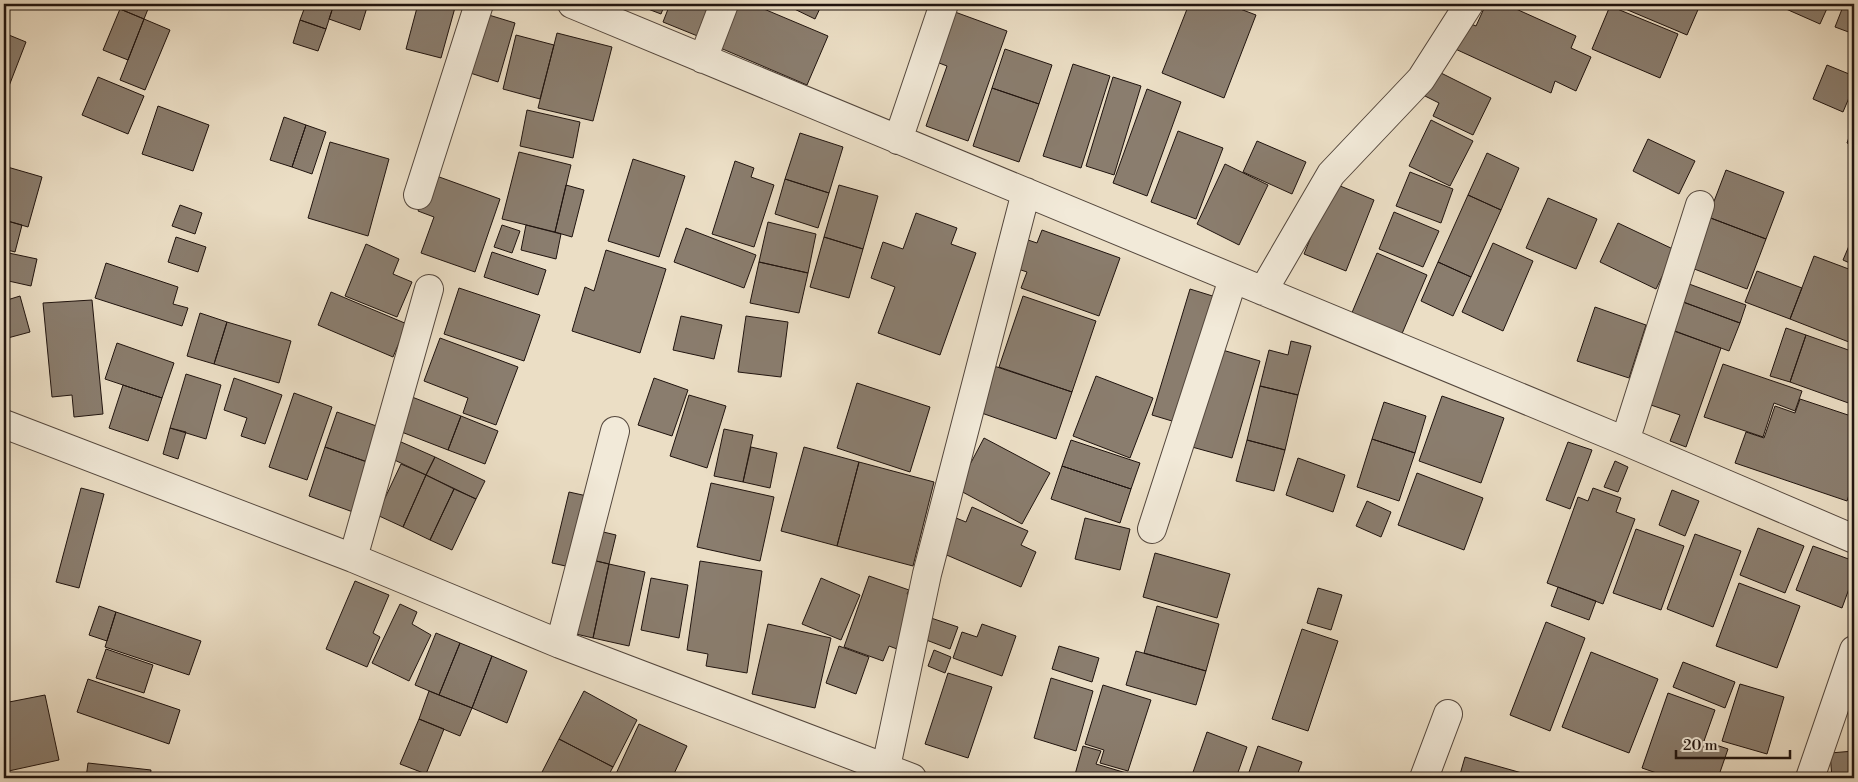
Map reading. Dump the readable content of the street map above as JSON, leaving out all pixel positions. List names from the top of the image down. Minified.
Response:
{"scale_bar":"20 m"}
